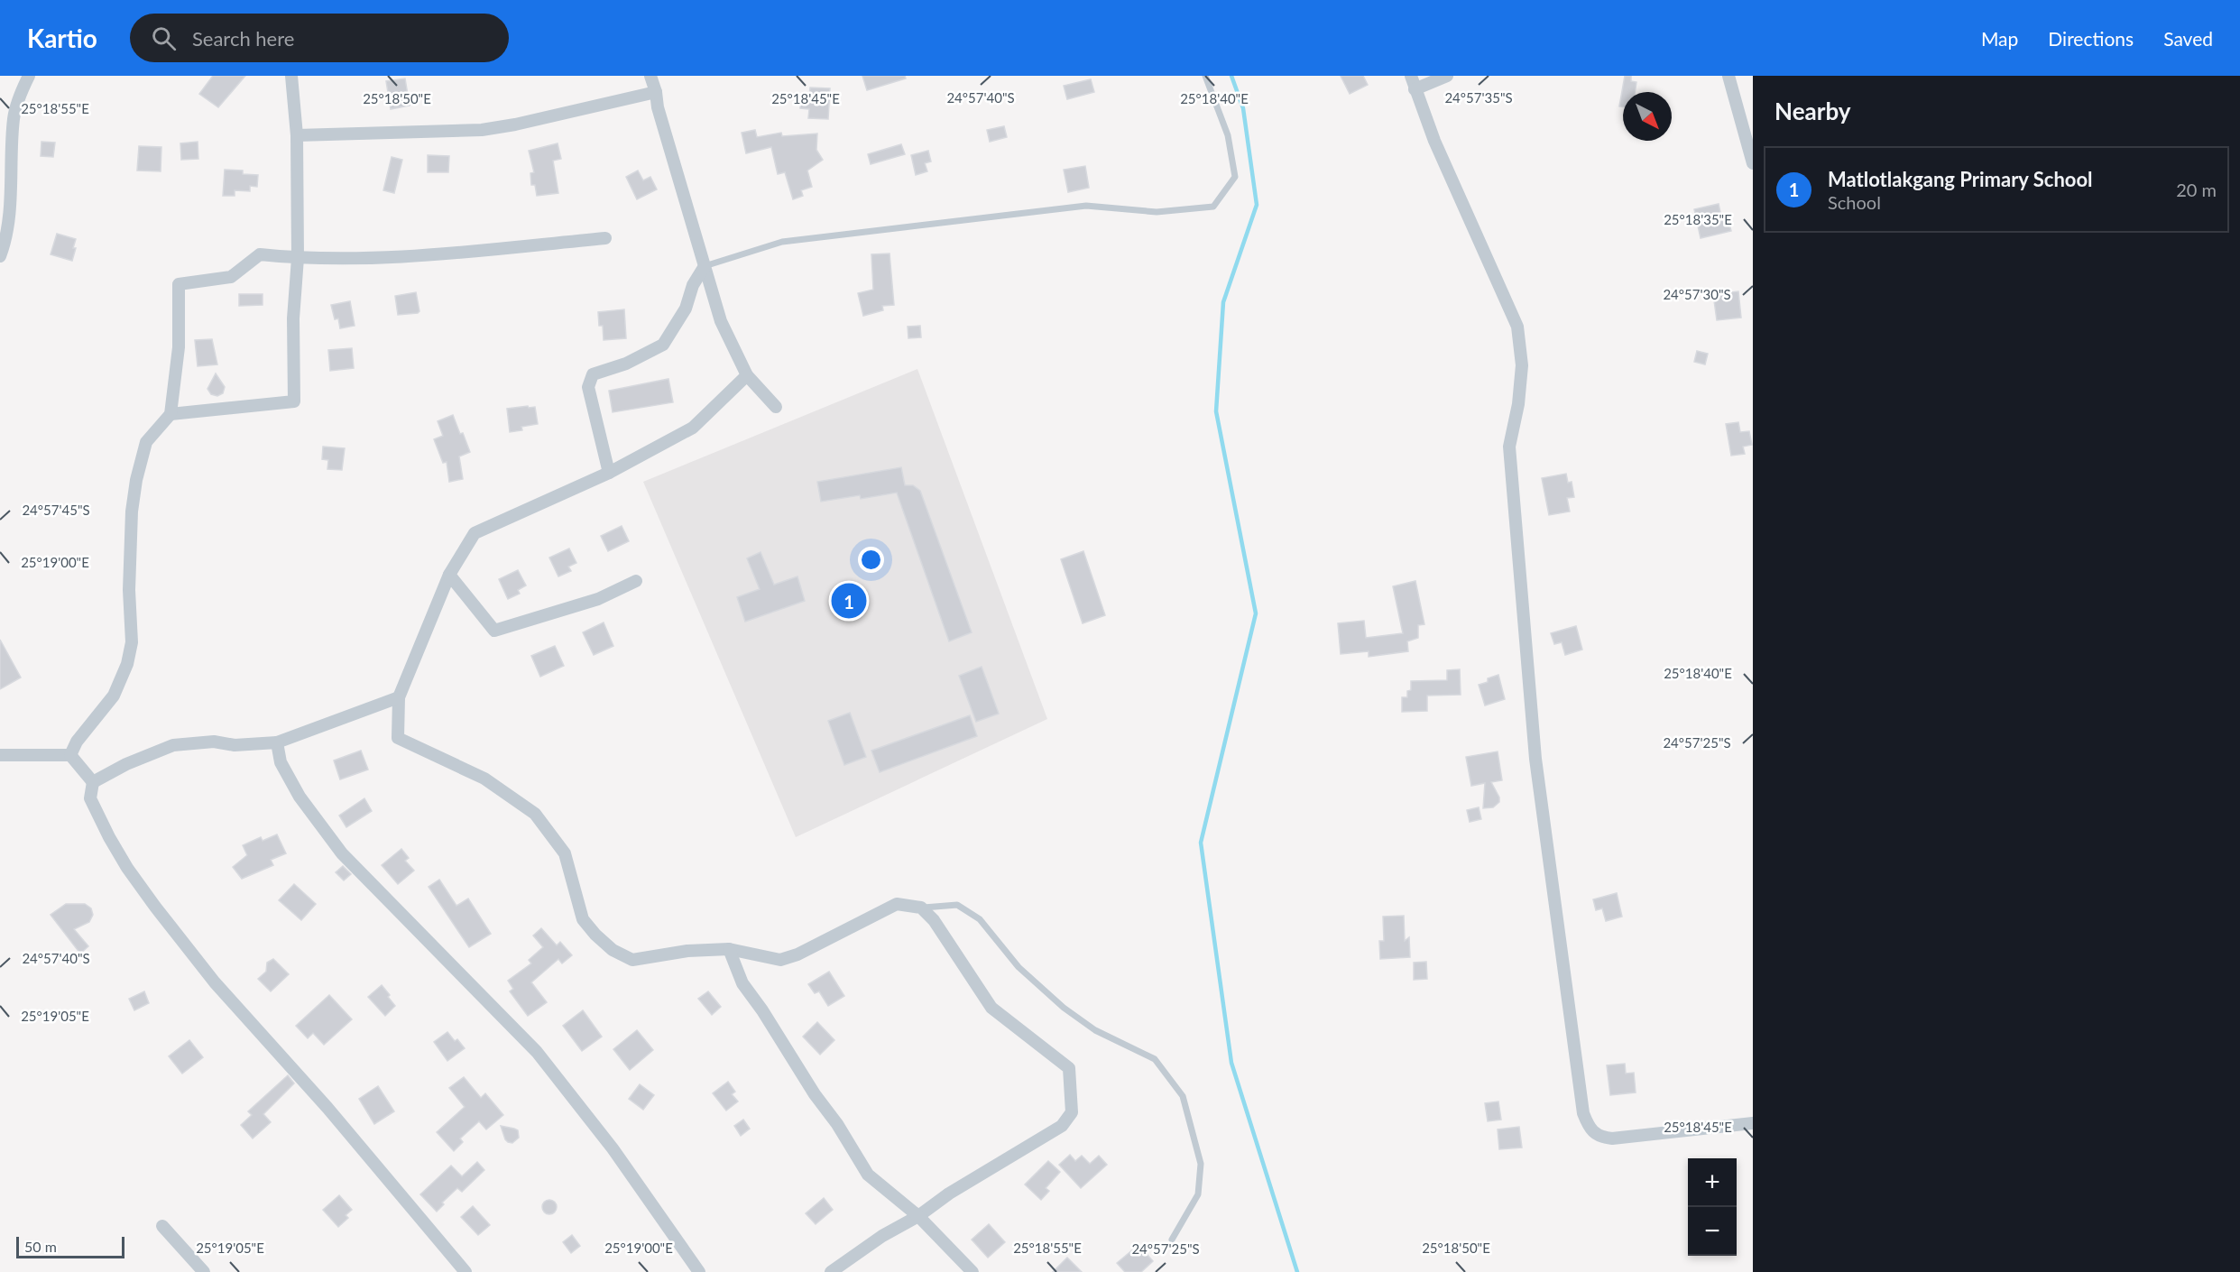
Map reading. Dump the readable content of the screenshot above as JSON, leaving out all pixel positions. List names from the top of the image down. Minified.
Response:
{"scale_bar":"50 m","north":"bottom right","page":{"header":"Kartio","search":"Search here","nav":["Map","Directions","Saved"],"heading":"Nearby","list":[{"mark":"1","name":"Matlotlakgang Primary School","note":"School","value":"20 m"}],"pins":"1","map_buttons":["+","−"],"scale":"50 m"},"coordinates":["24°57'40\"S","24°57'35\"S","25°18'50\"E","25°18'45\"E","25°18'40\"E","25°18'55\"E","25°18'35\"E","24°57'30\"S","24°57'45\"S","25°19'00\"E","24°57'25\"S","25°19'05\"E"]}
